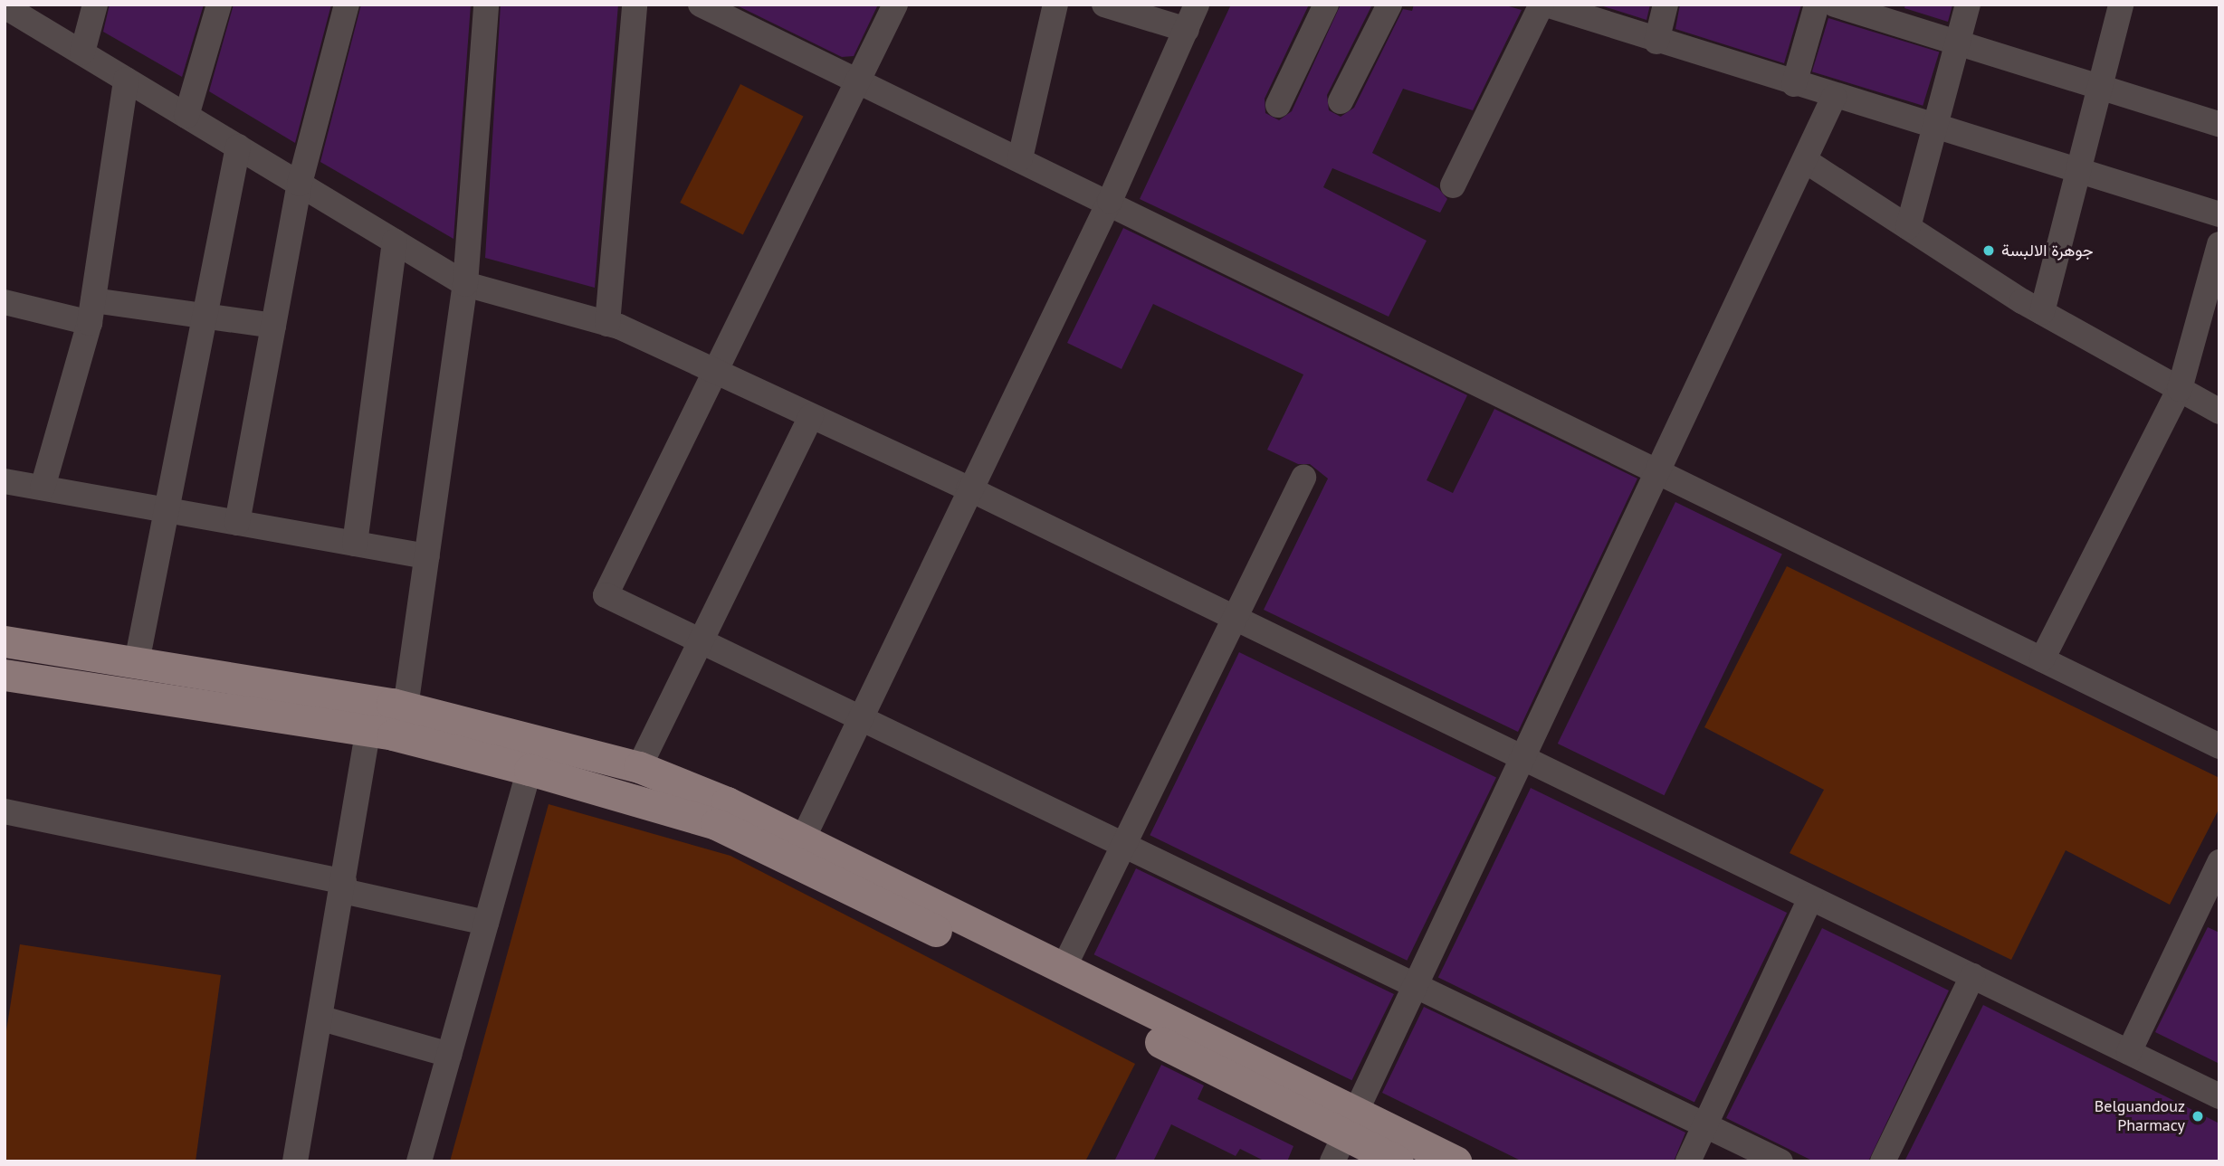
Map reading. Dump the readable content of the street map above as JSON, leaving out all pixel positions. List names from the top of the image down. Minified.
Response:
{"places":["جوهرة الالبسة","Belguandouz Pharmacy"]}
